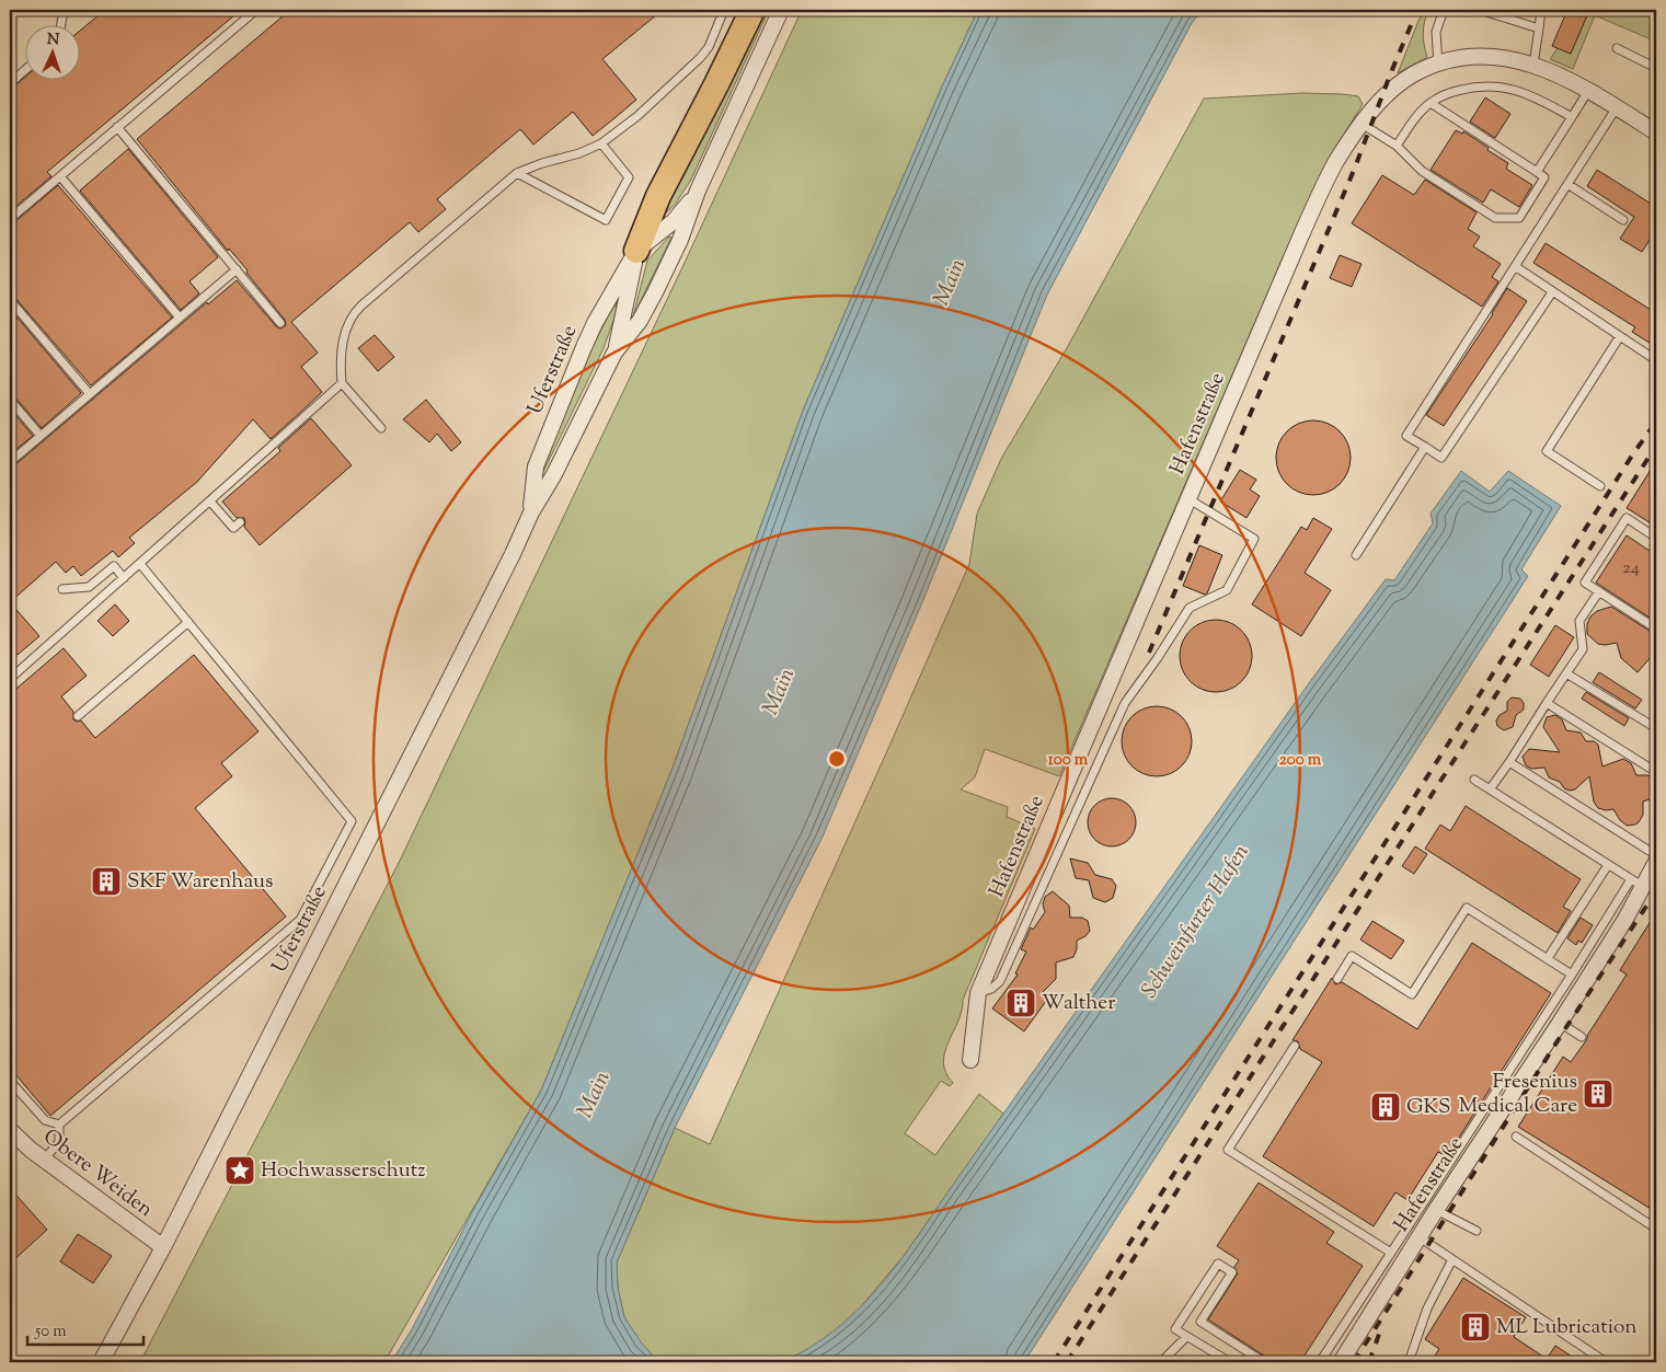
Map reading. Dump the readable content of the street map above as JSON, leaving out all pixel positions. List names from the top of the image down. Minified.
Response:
{"streets":{"street":["Uferstraße","Hafenstraße","Obere Weiden"]},"crossings":[["Uferstraße","Obere Weiden"]],"water":["Main","Schweinfurter Hafen"],"places":{"building":["SKF Warenhaus","Walther","Fresenius Medical Care","GKS","ML Lubrication"],"place":["Hochwasserschutz"]},"house_numbers":["24"],"scale_bar":"50 m","north":"top","rings":["100 m","200 m"]}
